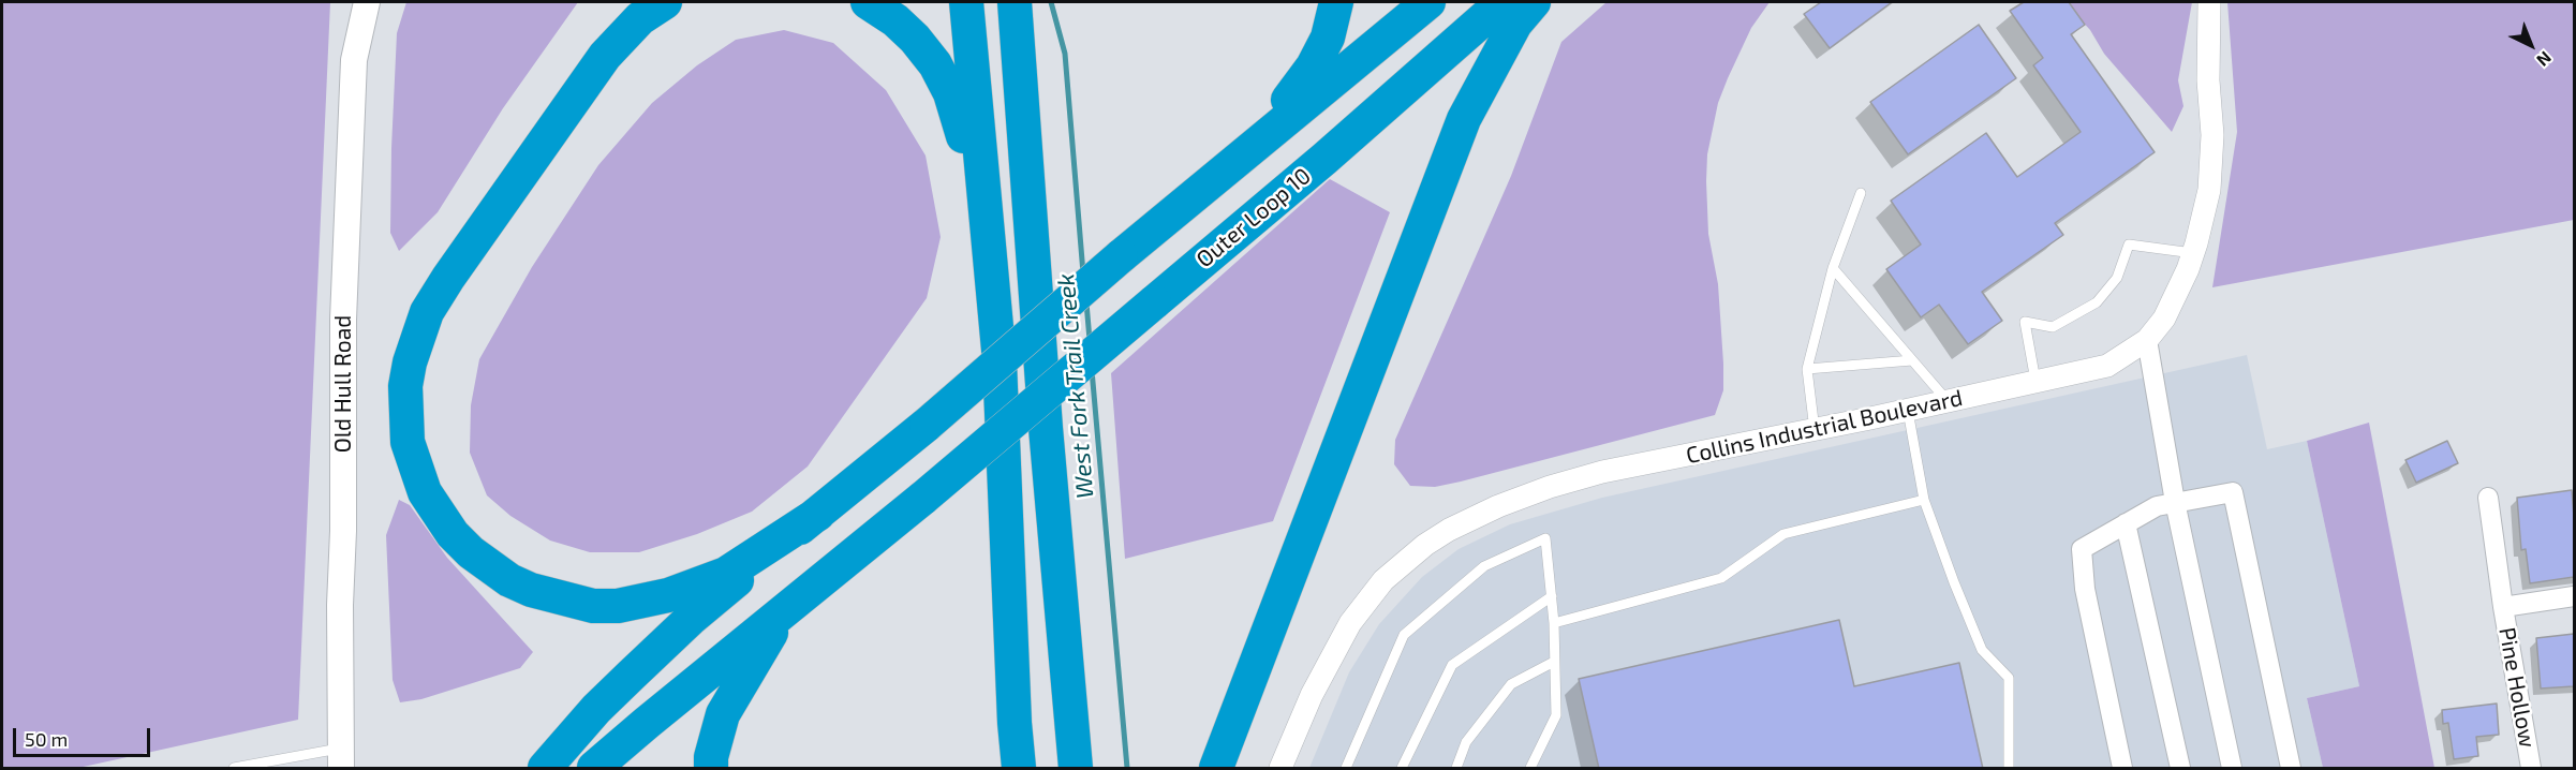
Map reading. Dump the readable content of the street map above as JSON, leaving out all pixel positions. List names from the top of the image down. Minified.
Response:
{"streets":{"highway":["Outer Loop 10"],"main road":["Old Hull Road"],"street":["Collins Industrial Boulevard","Pine Hollow"]},"water":["West Fork Trail Creek"],"scale_bar":"50 m","north":"bottom right"}
